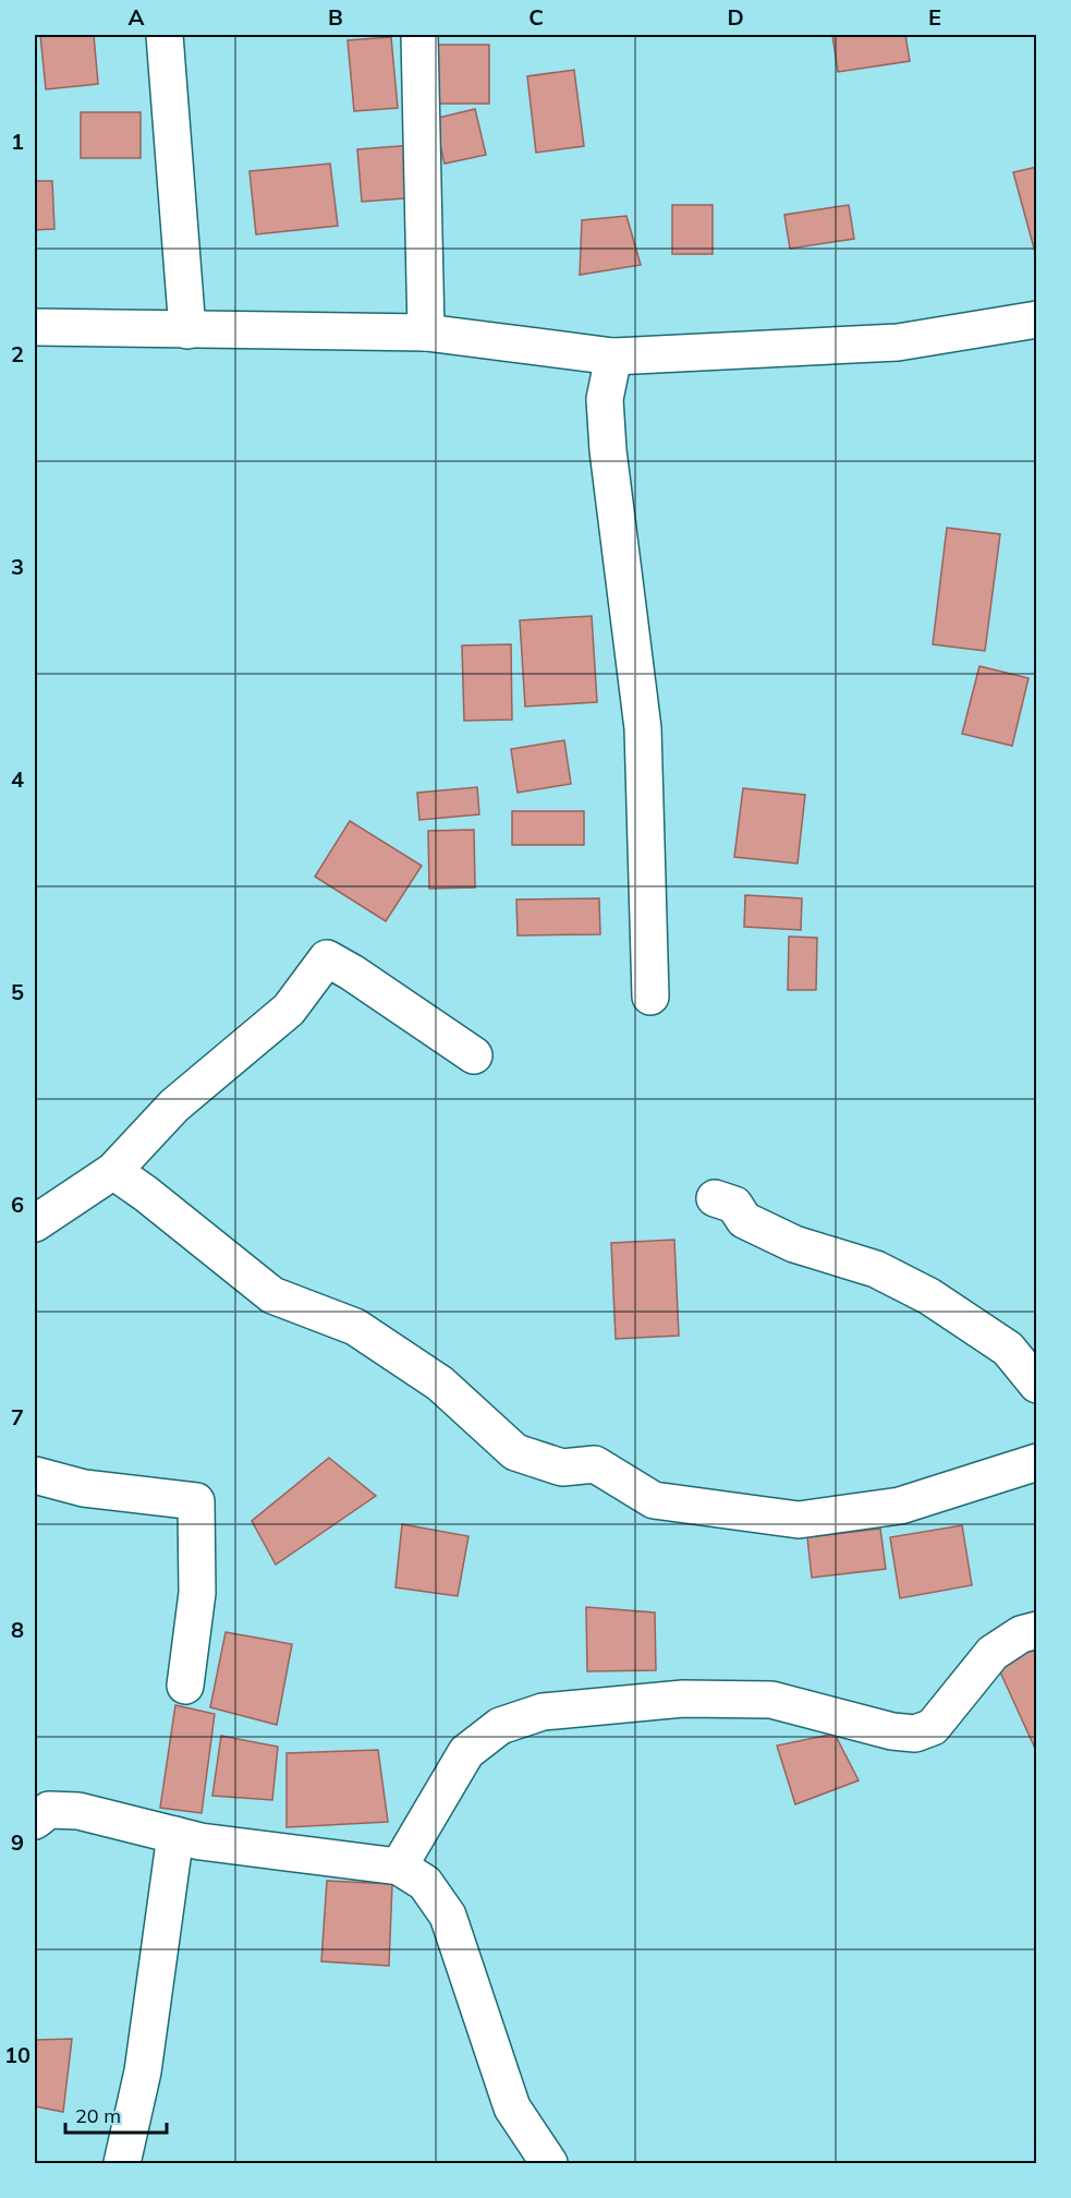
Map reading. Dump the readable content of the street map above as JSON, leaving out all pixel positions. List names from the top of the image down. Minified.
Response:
{"scale_bar":"20 m","grid":{"columns":["A","B","C","D","E"],"rows":["1","2","3","4","5","6","7","8","9","10"]}}
